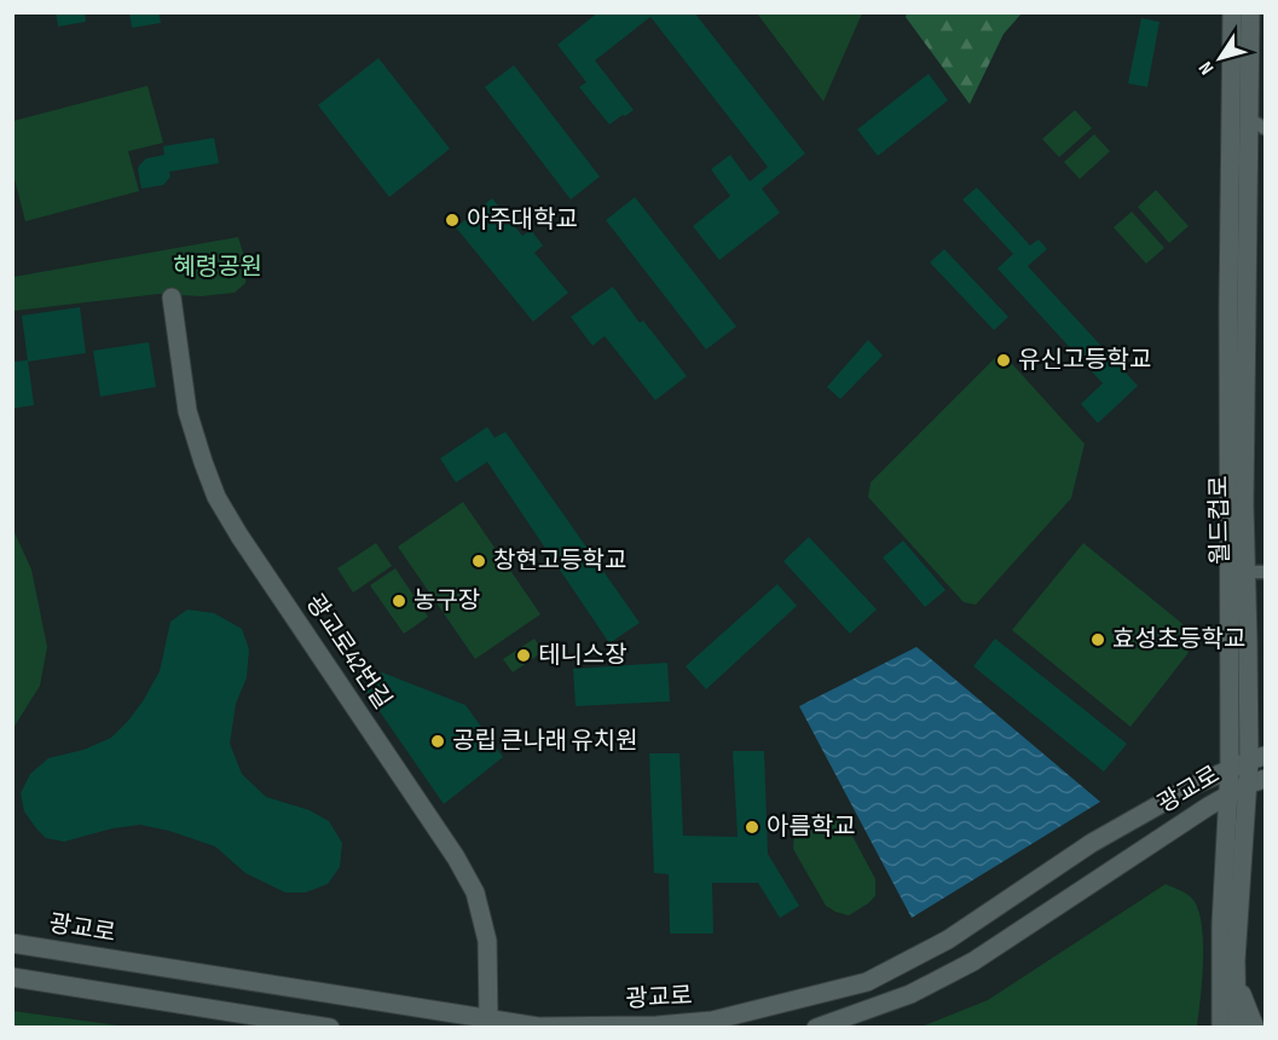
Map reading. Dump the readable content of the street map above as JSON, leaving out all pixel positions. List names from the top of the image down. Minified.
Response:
{"streets":{"street":["월드컵로","광교로42번길","광교로"]},"crossings":[["월드컵로","광교로"],["광교로42번길","광교로"]],"parks":["혜령공원"],"places":["아주대학교","유신고등학교","창현고등학교","농구장","효성초등학교","테니스장","공립 큰나래 유치원","아름학교"],"north":"bottom left"}
